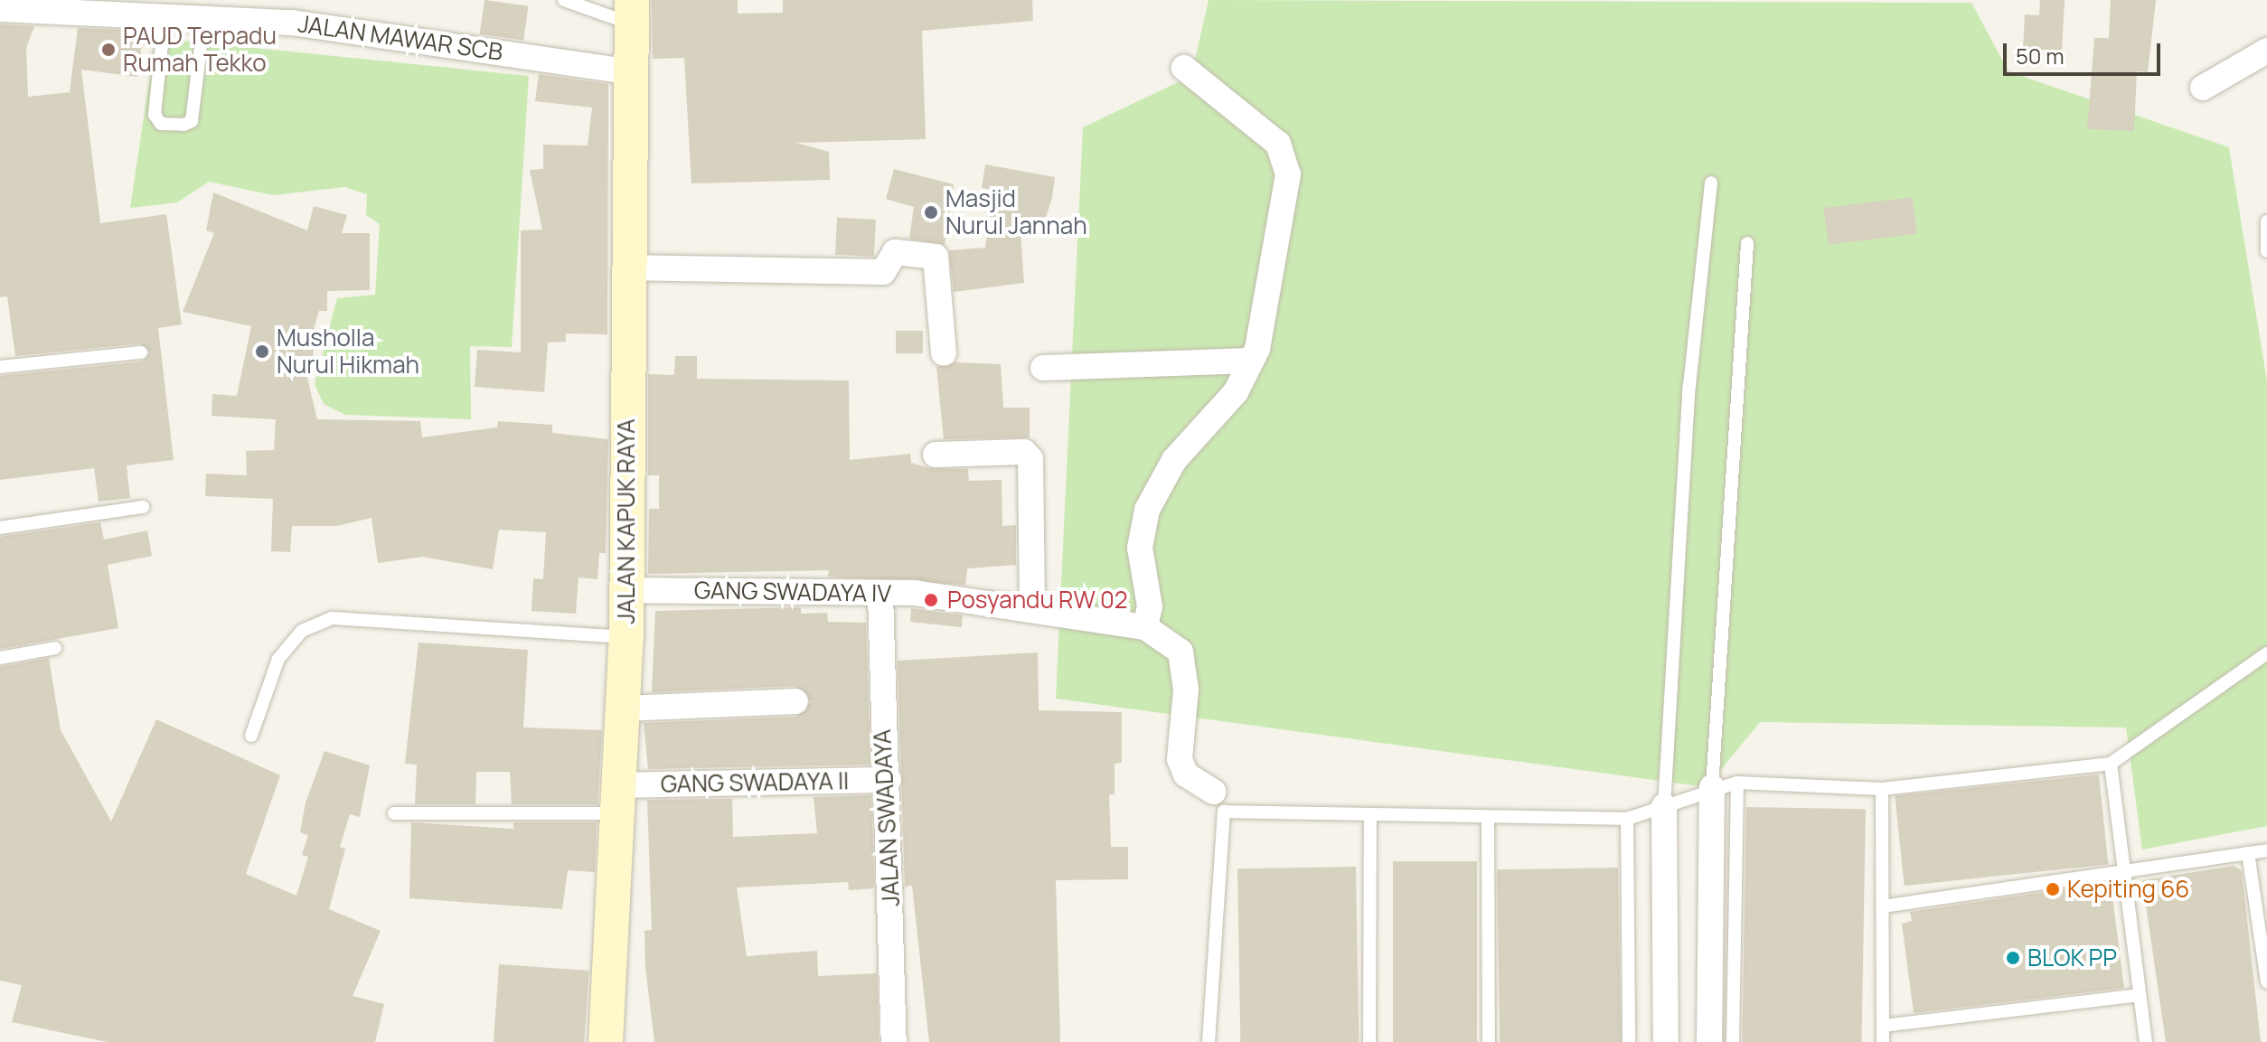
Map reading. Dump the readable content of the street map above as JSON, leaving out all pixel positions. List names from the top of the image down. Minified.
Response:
{"streets":{"main road":["JALAN KAPUK RAYA"],"street":["JALAN MAWAR SCB","GANG SWADAYA IV","GANG SWADAYA II","JALAN SWADAYA"]},"crossings":[["JALAN MAWAR SCB","JALAN KAPUK RAYA"],["JALAN KAPUK RAYA","GANG SWADAYA IV"],["JALAN KAPUK RAYA","GANG SWADAYA II"],["GANG SWADAYA IV","JALAN SWADAYA"],["GANG SWADAYA II","JALAN SWADAYA"]],"places":["PAUD Terpadu Rumah Tekko","Masjid Nurul Jannah","Musholla Nurul Hikmah","Posyandu RW 02","Kepiting 66","BLOK PP"],"scale_bar":"50 m"}
